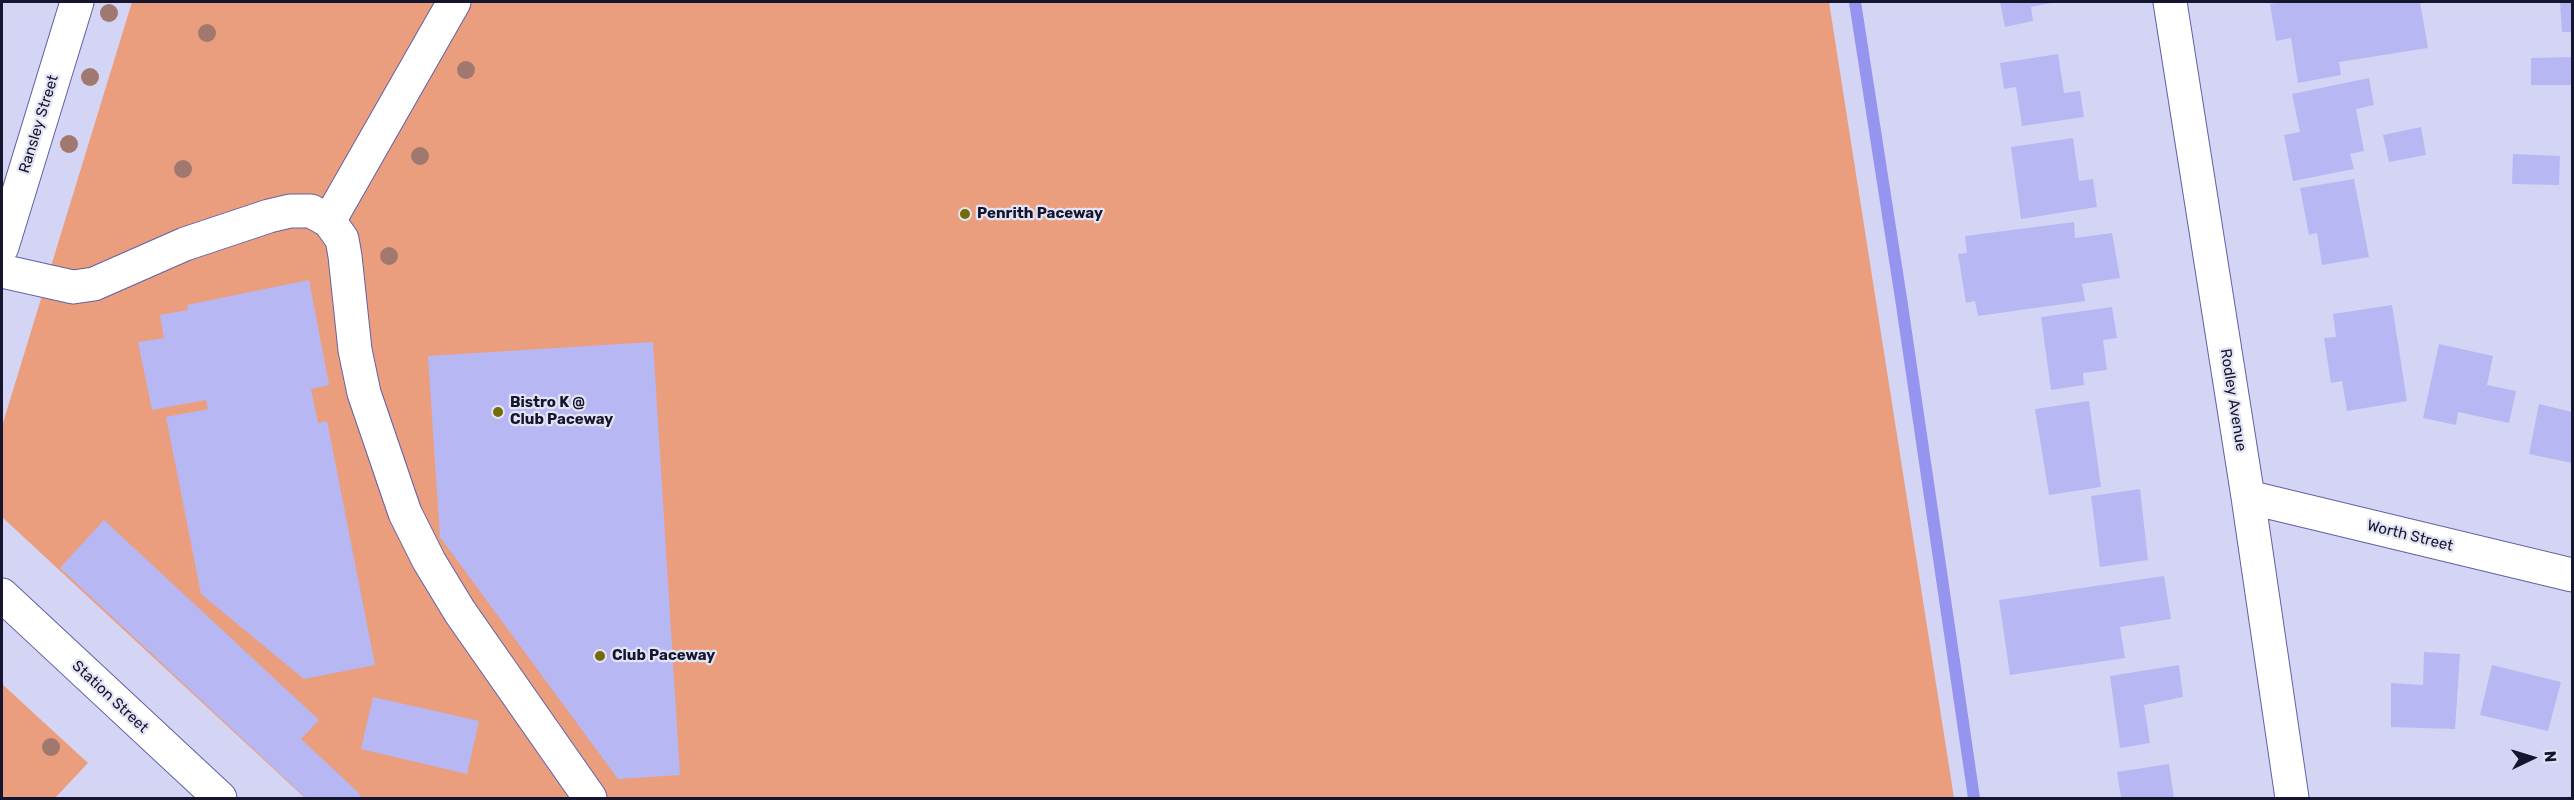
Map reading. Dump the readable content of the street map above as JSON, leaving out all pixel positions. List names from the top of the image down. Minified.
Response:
{"streets":{"street":["Ransley Street","Rodley Avenue","Worth Street","Station Street"]},"crossings":[["Rodley Avenue","Worth Street"]],"places":["Penrith Paceway","Bistro K @ Club Paceway","Club Paceway"],"north":"right"}
